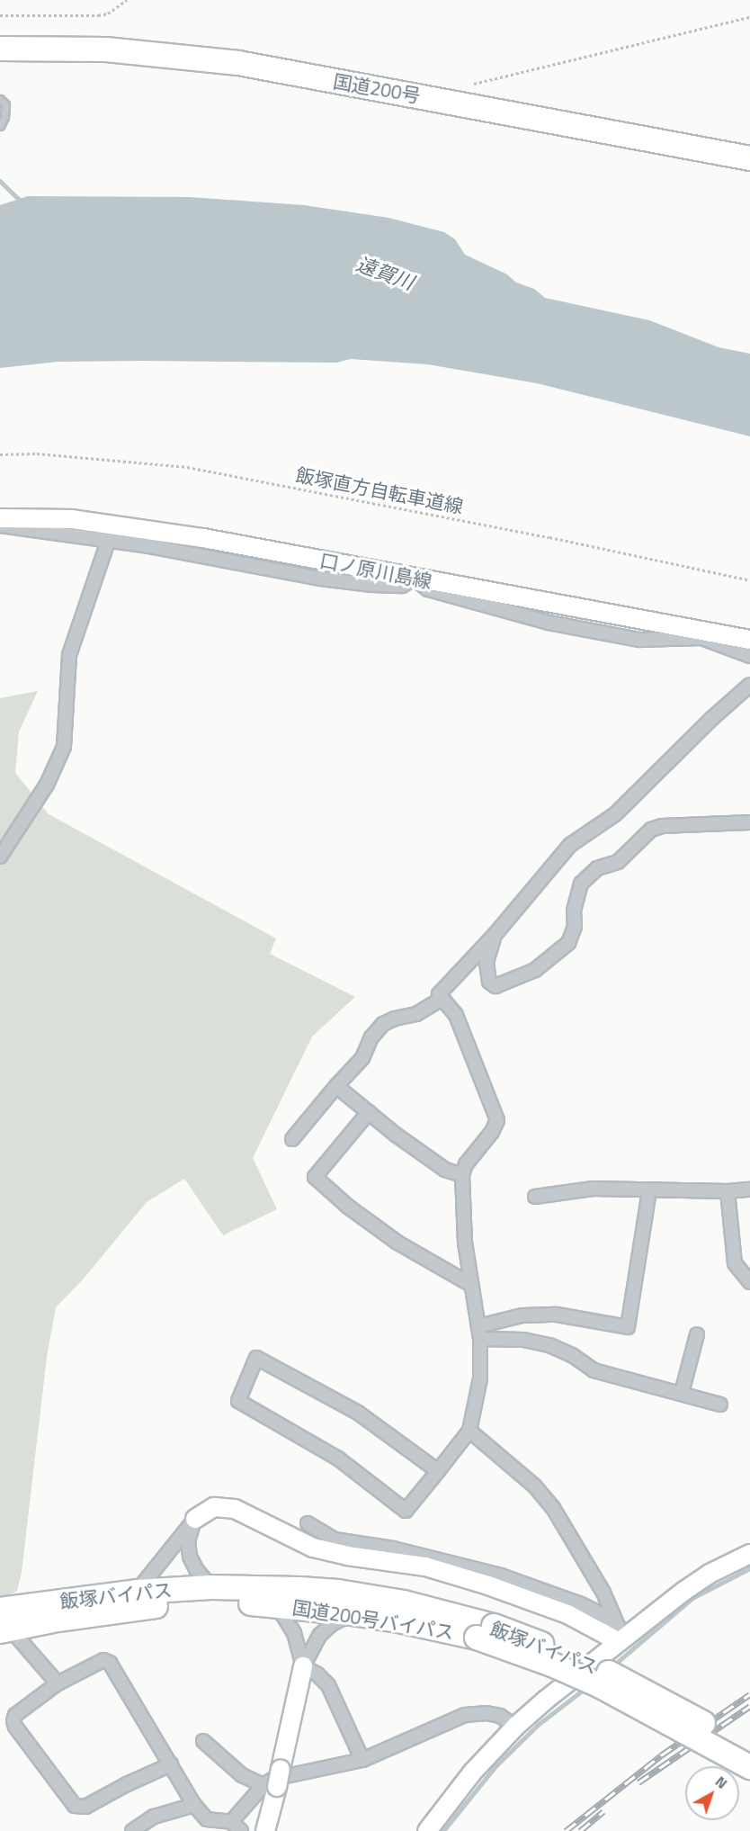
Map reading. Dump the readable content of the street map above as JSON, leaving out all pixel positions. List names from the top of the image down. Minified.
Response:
{"streets":{"highway":["国道200号","飯塚バイパス","国道200号バイパス"],"street":["口ノ原川島線"],"path":["飯塚直方自転車道線"]},"crossings":[["飯塚バイパス","国道200号バイパス"]],"water":["遠賀川"],"north":"top right"}
